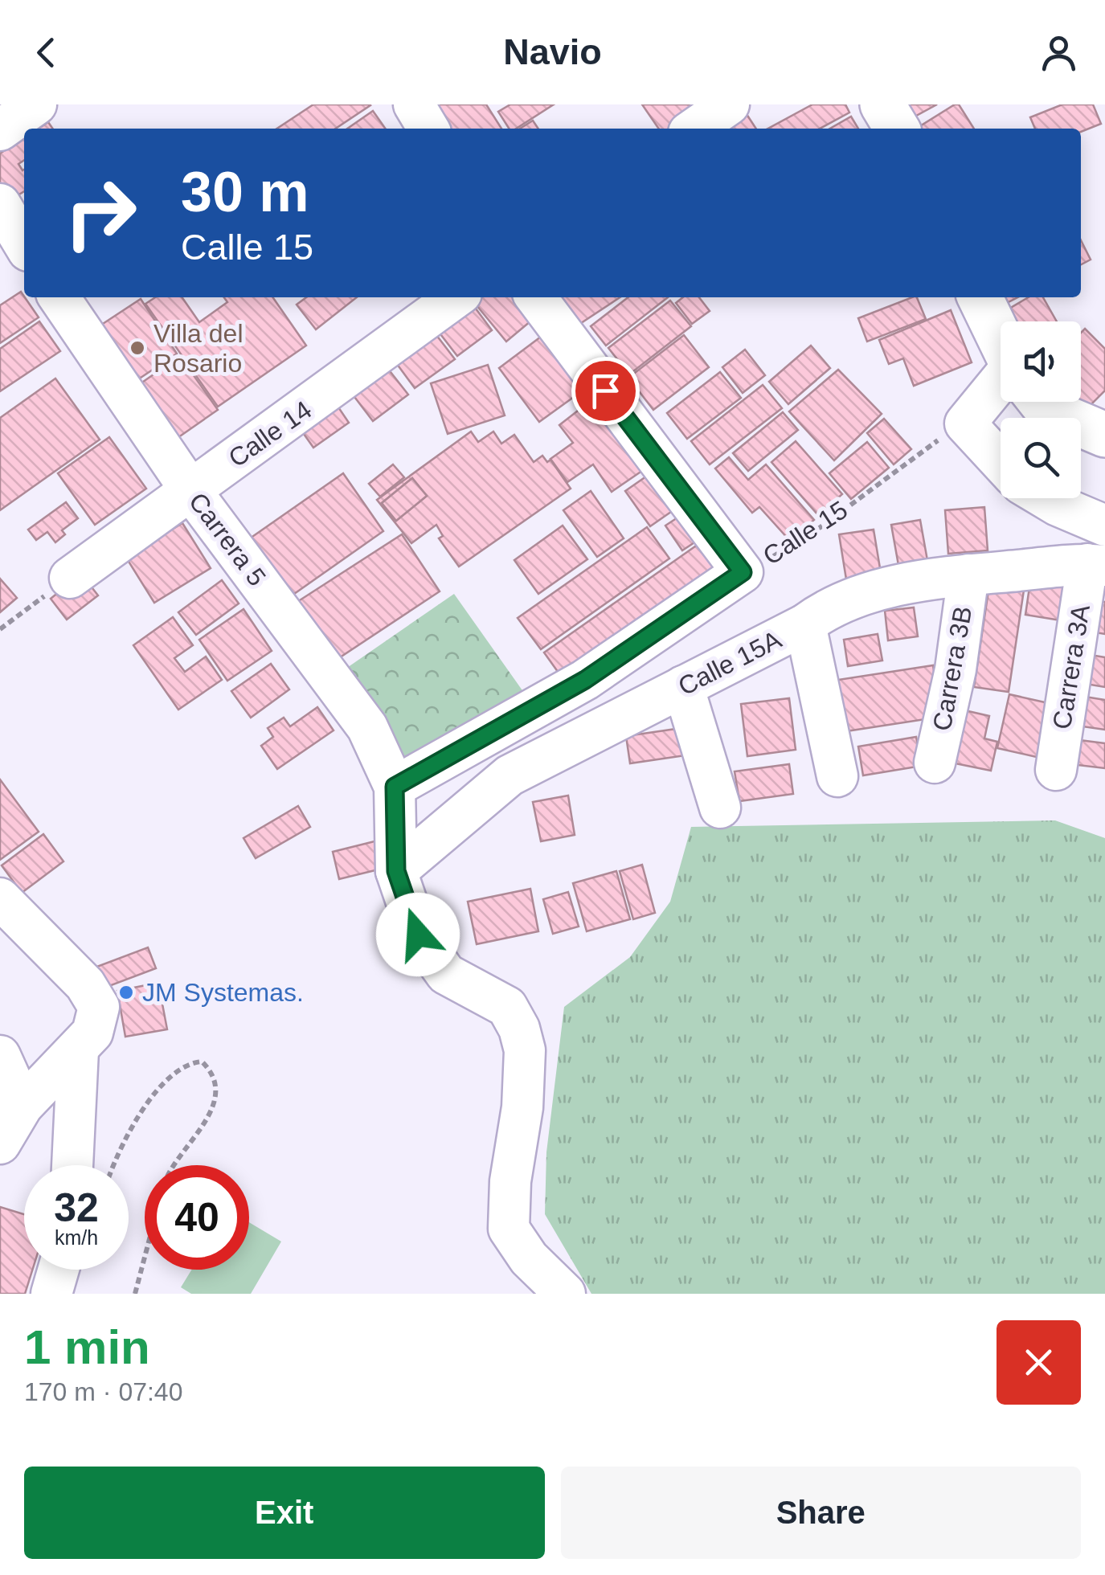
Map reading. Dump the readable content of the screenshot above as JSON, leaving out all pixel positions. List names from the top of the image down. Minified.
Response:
{"streets":{"street":["Calle 14","Calle 15","Carrera 5","Calle 15A","Carrera 3A","Carrera 3B"]},"crossings":[["Calle 14","Carrera 5"],["Calle 15","Carrera 5"],["Calle 15A","Carrera 3A"],["Calle 15A","Carrera 3B"]],"places":["Villa del Rosario","JM Systemas."],"page":{"header":"Navio","turn":["30 m","Calle 15"],"speed":"32 km/h","limit":"40","heading":["1 min","170 m · 07:40"],"buttons":["Exit","Share"]}}
